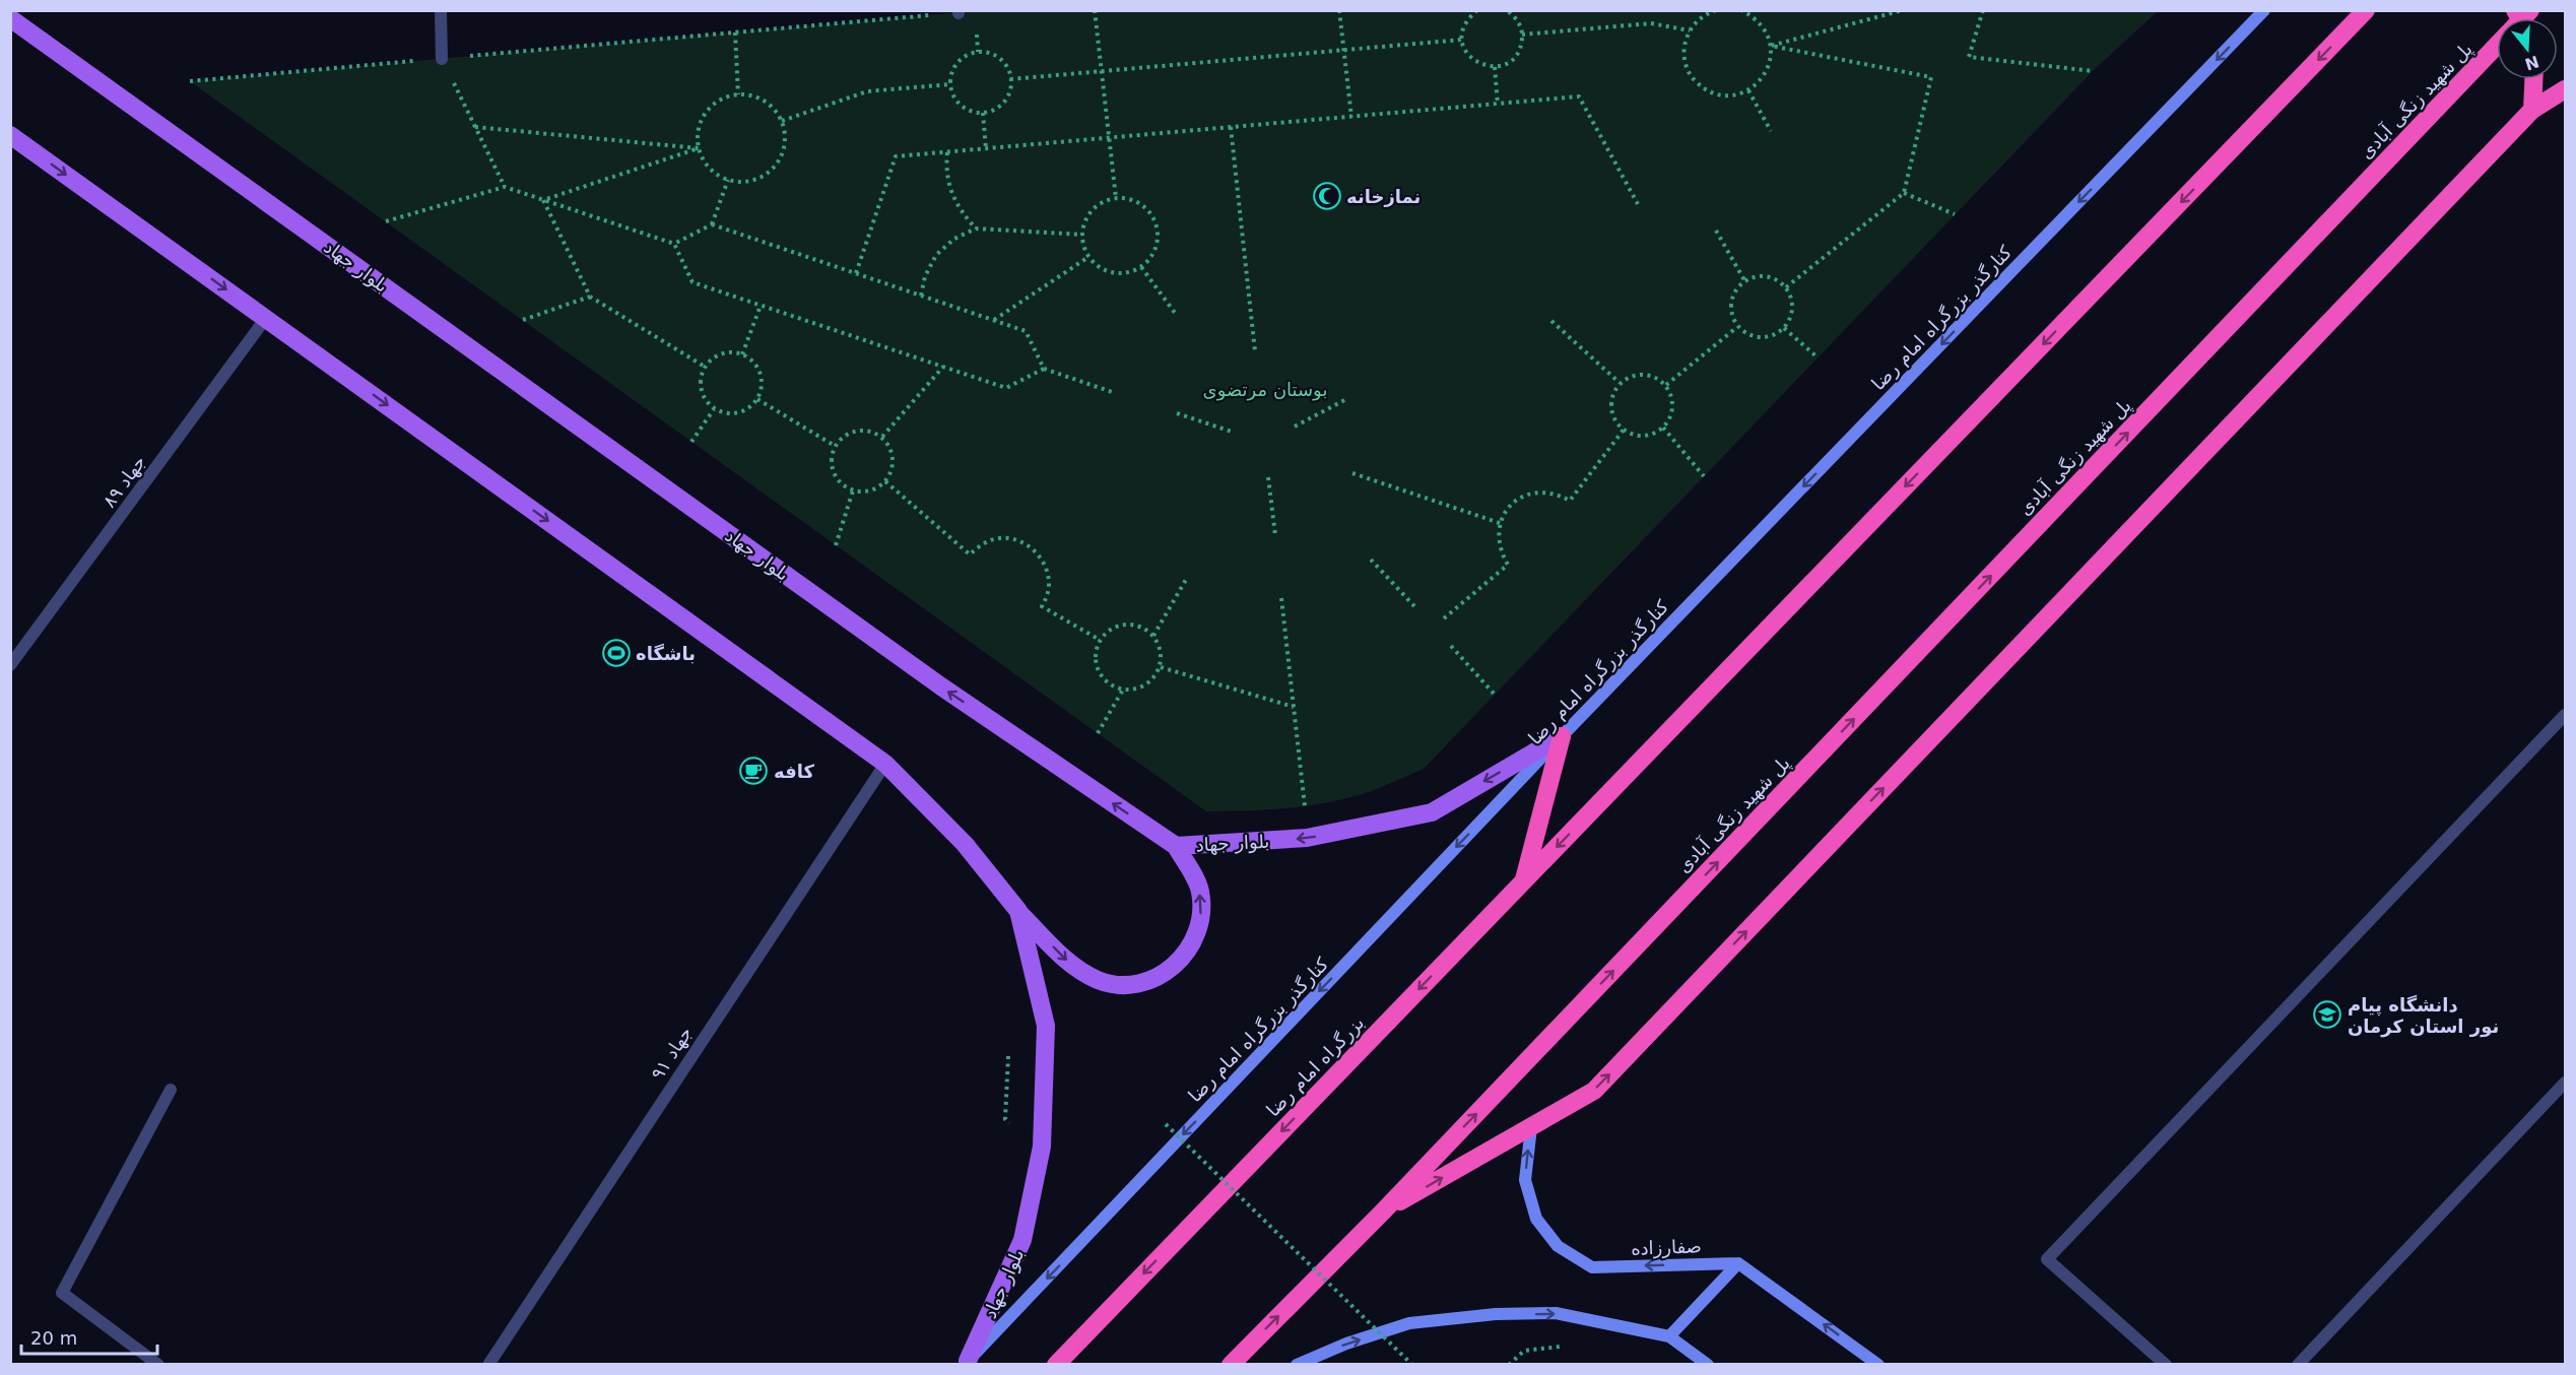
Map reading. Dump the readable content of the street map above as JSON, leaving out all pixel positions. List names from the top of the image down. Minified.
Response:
{"streets":{"highway":["پل شهید زنگی آبادی","بزرگراه امام رضا"],"main road":["بلوار جهاد","کنارگذر بزرگراه امام رضا","صفارزاده"],"street":["جهاد ۸۹","جهاد ۹۱"]},"crossings":[["بلوار جهاد","کنارگذر بزرگراه امام رضا"],["بلوار جهاد","جهاد ۸۹"],["بلوار جهاد","جهاد ۹۱"]],"one_way":["کنارگذر بزرگراه امام رضا","بزرگراه امام رضا"],"parks":["بوستان مرتضوی"],"places":{"mosque":["نمازخانه"],"sports":["باشگاه"],"cafe":["کافه"],"school or university":["دانشگاه پیام نور استان کرمان"]},"scale_bar":"20 m","north":"bottom"}
